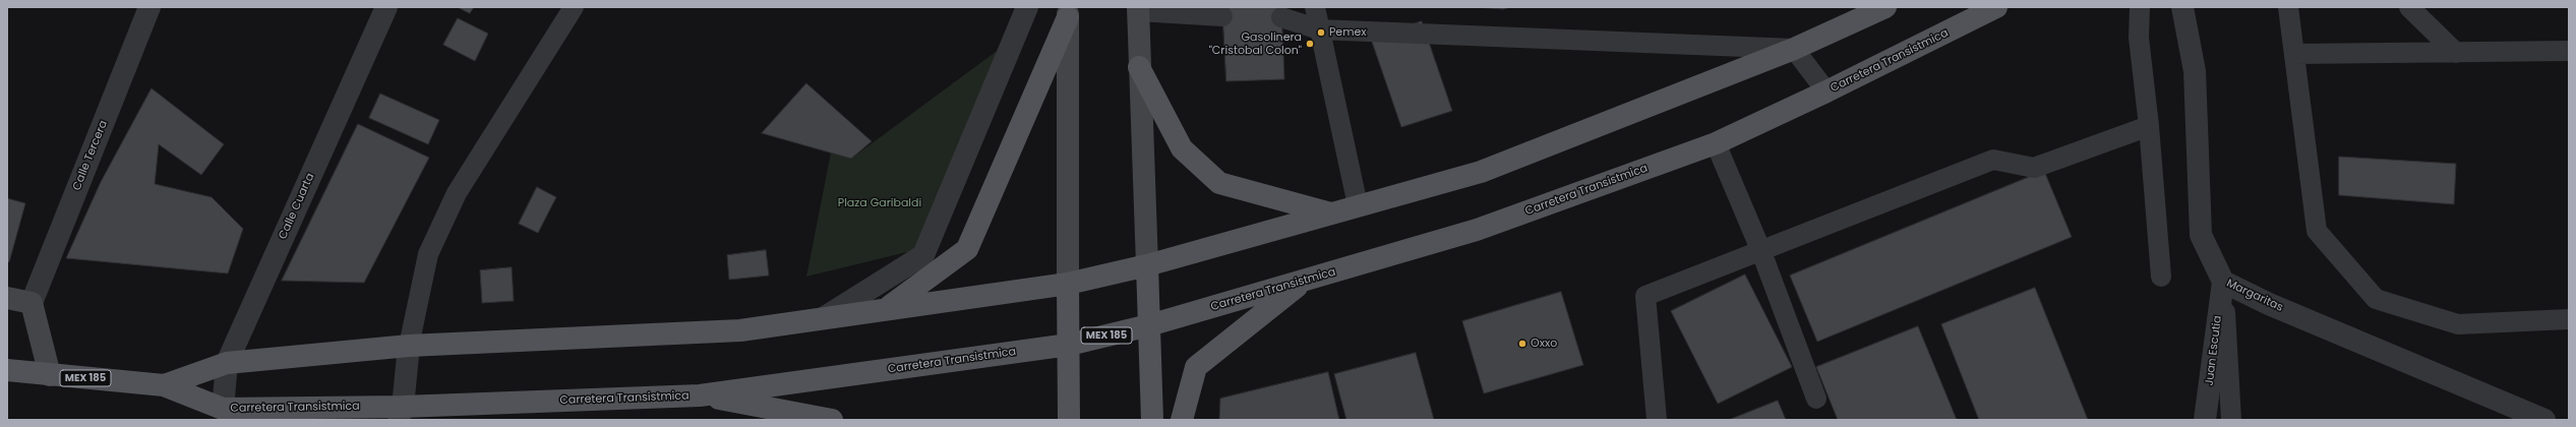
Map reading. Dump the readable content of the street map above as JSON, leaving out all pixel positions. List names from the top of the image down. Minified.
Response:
{"streets":{"main road":["Carretera Transistmica","MEX 185"],"street":["Calle Tercera","Calle Cuarta","Margaritas","Juan Escutia"]},"crossings":[["Carretera Transistmica","Calle Cuarta"],["Carretera Transistmica","MEX 185"],["Calle Cuarta","MEX 185"],["Margaritas","Juan Escutia"]],"parks":["Plaza Garibaldi"],"places":["Pemex","Gasolinera \"Cristobal Colon\"","Oxxo"]}
